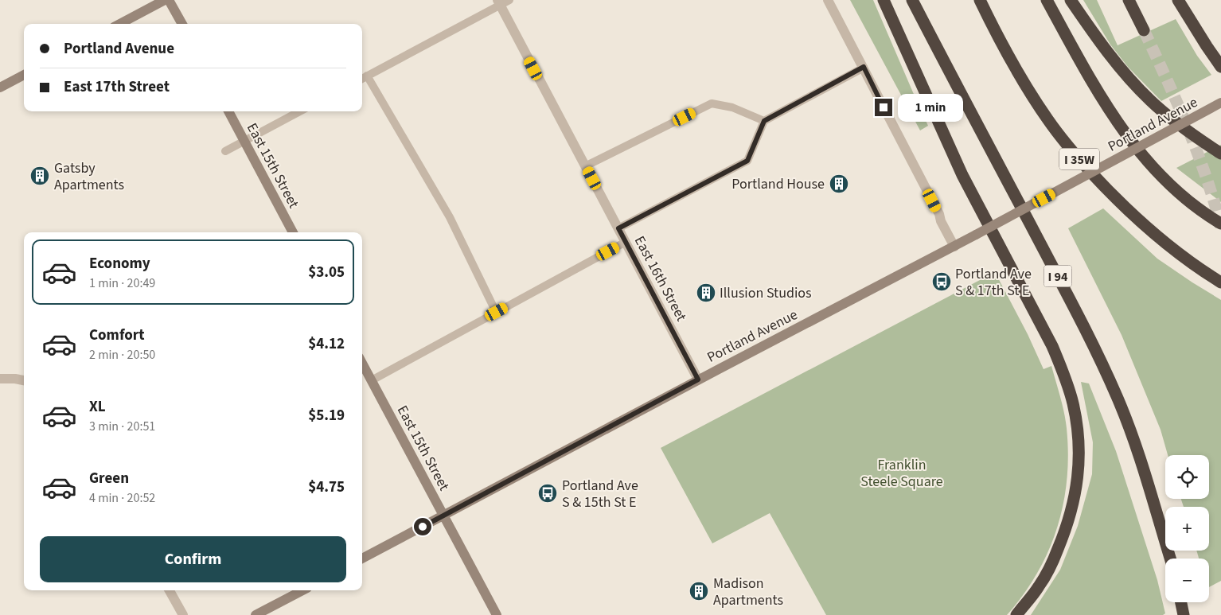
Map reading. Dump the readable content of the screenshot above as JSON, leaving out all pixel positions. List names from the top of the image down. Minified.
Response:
{"streets":{"highway":["I 35W","I 94"],"street":["Portland Avenue","East 15th Street","East 16th Street"]},"crossings":[["Portland Avenue","East 15th Street"],["Portland Avenue","East 16th Street"]],"parks":["Franklin Steele Square"],"places":{"building":["Gatsby Apartments","Portland House","Illusion Studios","Madison Apartments"],"bus stop":["Portland Ave S & 17th St E","Portland Ave S & 15th St E"]},"page":{"banner":["Portland Avenue","East 17th Street"],"bubble":"1 min","list":[{"name":"Economy","note":"1 min · 20:49","value":"$3.05"},{"name":"Comfort","note":"2 min · 20:50","value":"$4.12"},{"name":"XL","note":"3 min · 20:51","value":"$5.19"},{"name":"Green","note":"4 min · 20:52","value":"$4.75"}],"map_buttons":["+","−"],"buttons":"Confirm"}}
